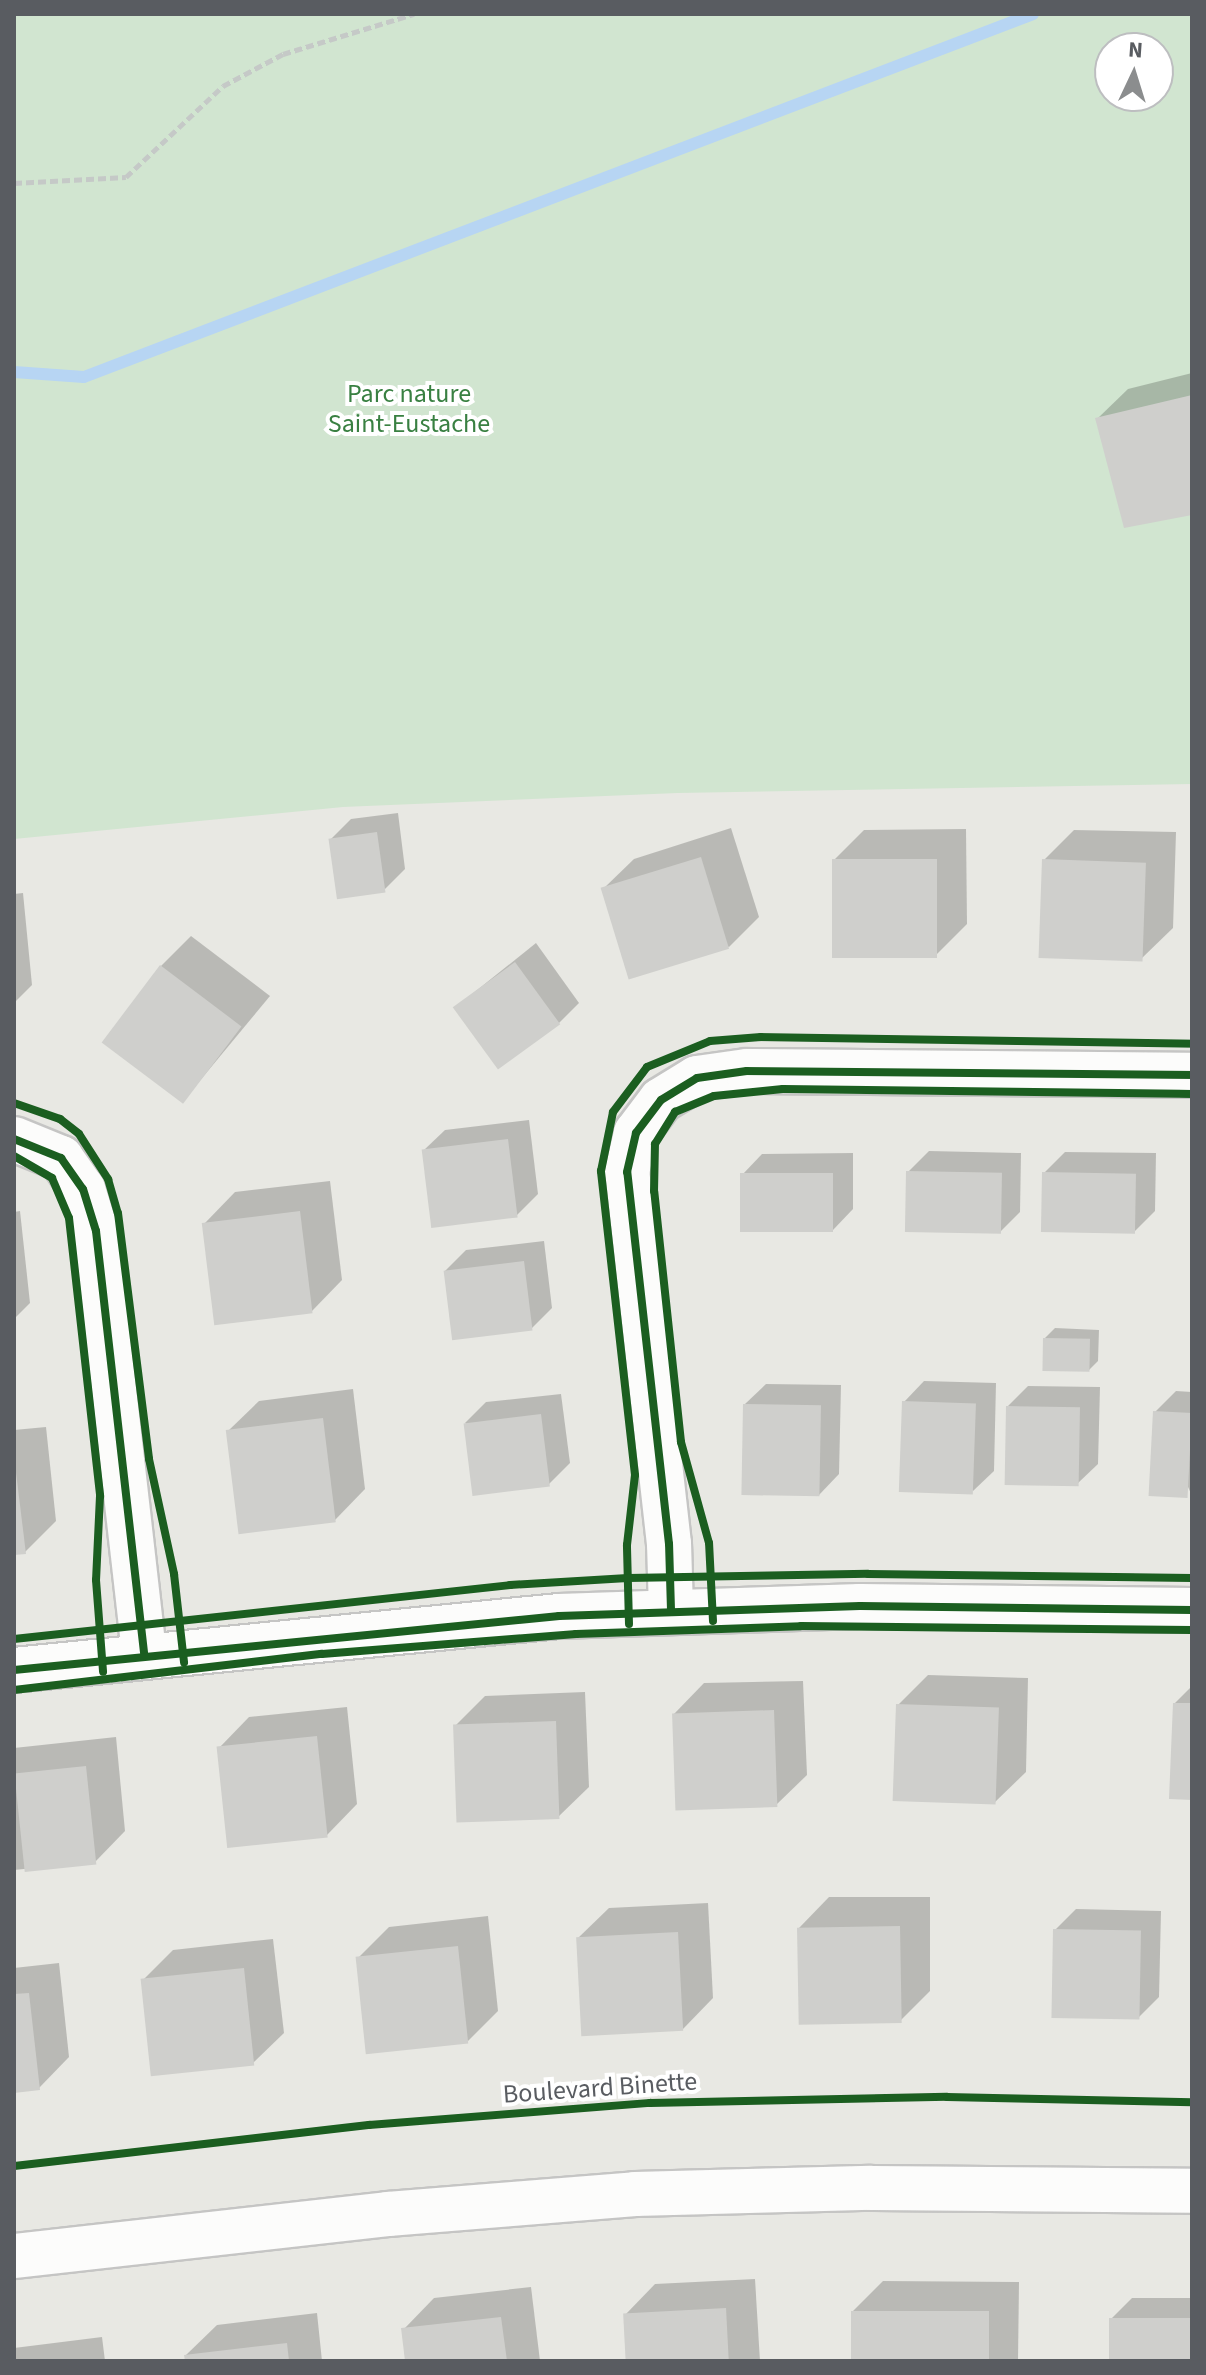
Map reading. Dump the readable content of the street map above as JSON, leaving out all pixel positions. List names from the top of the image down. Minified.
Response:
{"streets":{"cycle path":["Boulevard Binette"]},"parks":["Parc nature Saint-Eustache"],"north":"top"}
